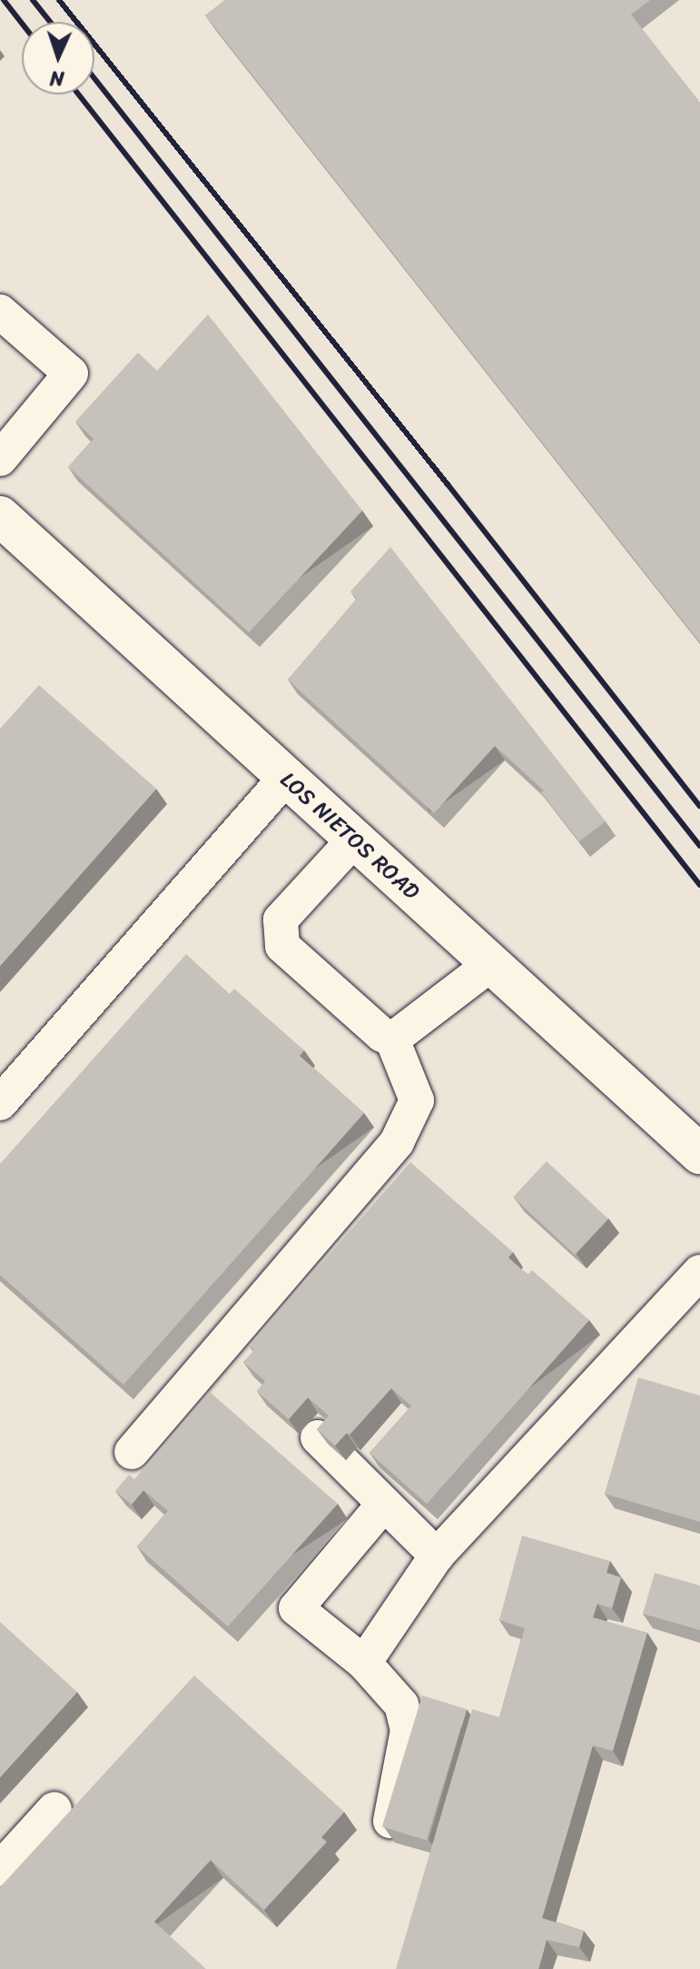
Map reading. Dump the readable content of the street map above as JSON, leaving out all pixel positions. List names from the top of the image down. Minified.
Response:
{"streets":{"main road":["LOS NIETOS ROAD"]},"north":"bottom"}
